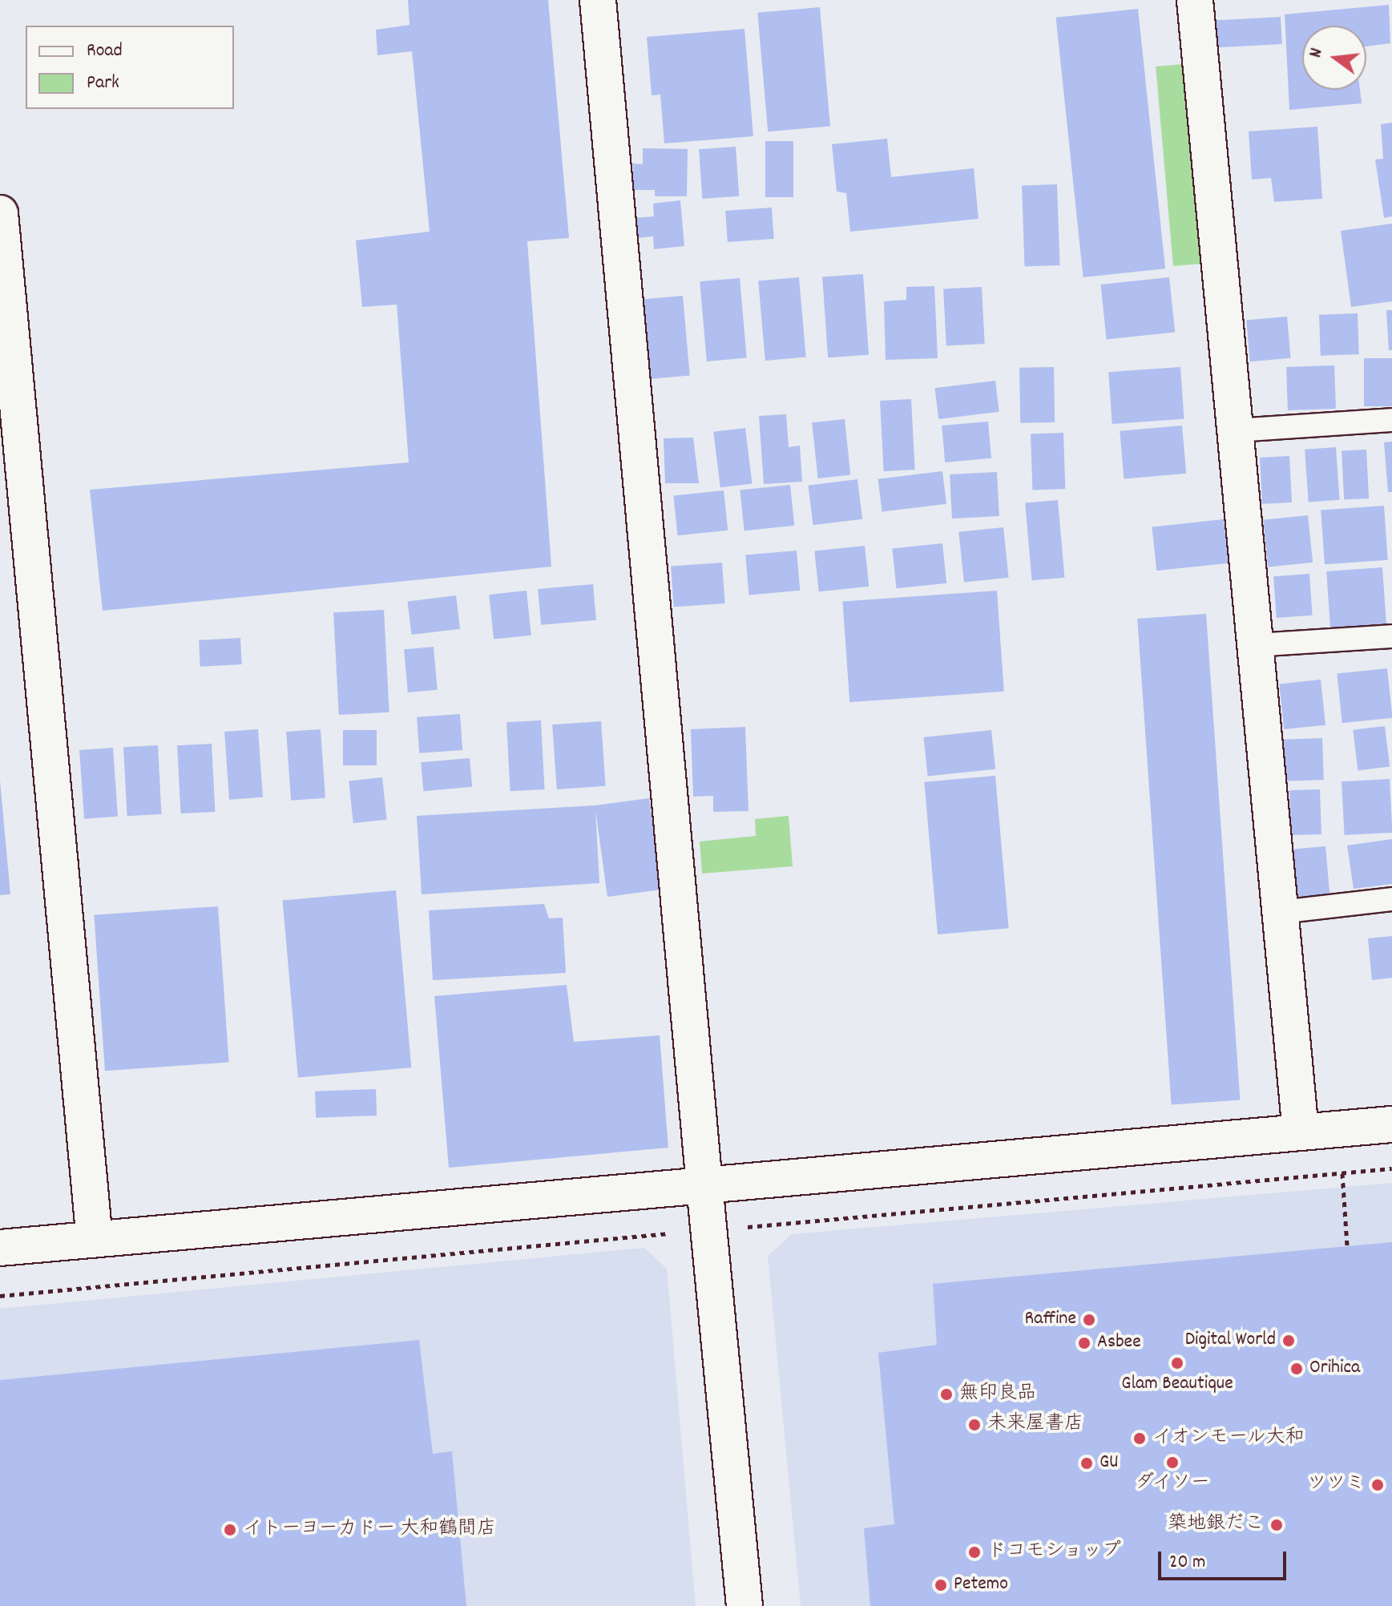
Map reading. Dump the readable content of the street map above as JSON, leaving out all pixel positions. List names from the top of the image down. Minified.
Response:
{"places":["Raffine","Digital World","Asbee","Glam Beautique","Orihica","無印良品","未来屋書店","イオンモール大和","ダイソー","GU","ツツミ","築地銀だこ","イトーヨーカドー 大和鶴間店","ドコモショップ","Petemo"],"legend":["Road","Park"],"scale_bar":"20 m","north":"left"}
